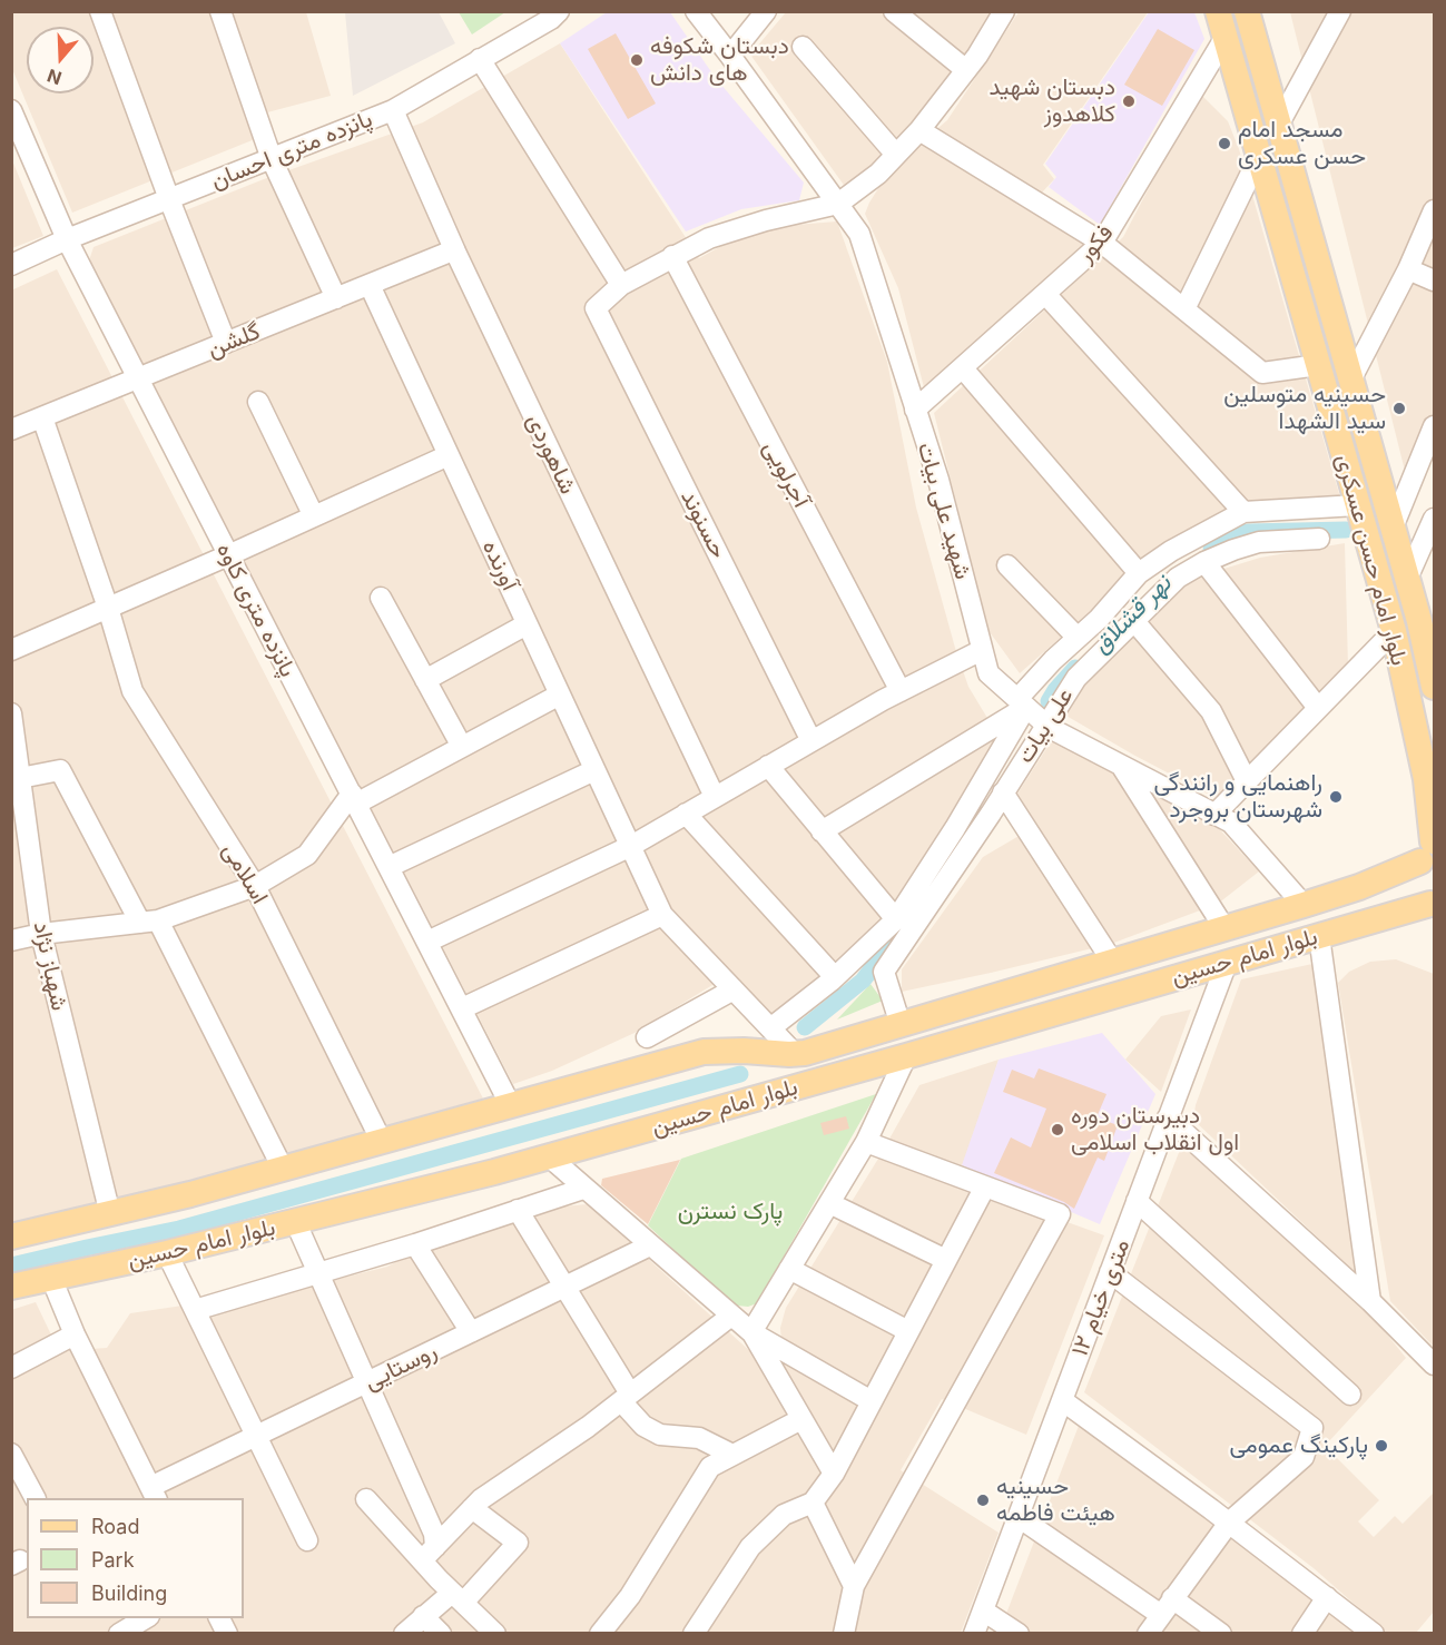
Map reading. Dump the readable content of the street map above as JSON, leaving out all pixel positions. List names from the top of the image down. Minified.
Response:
{"streets":{"main road":["بلوار امام حسن عسکری","بلوار امام حسین"],"street":["پانزده متری احسان","فکور","گلشن","شاهوردی","آجرلویی","شهید علی بیات","حسنوند","آورنده","پانزده متری کاوه","علی بیات","اسلامی","شهباز نژاد","۱۲ متری خیام","روستایی"]},"crossings":[["پانزده متری احسان","شاهوردی"],["پانزده متری احسان","پانزده متری کاوه"],["فکور","شهید علی بیات"],["فکور","بلوار امام حسن عسکری"],["گلشن","شاهوردی"],["گلشن","آورنده"],["گلشن","پانزده متری کاوه"],["گلشن","اسلامی"],["شهید علی بیات","علی بیات"],["شهید علی بیات","بلوار امام حسین"],["بلوار امام حسن عسکری","بلوار امام حسین"],["آورنده","علی بیات"],["آورنده","بلوار امام حسین"],["پانزده متری کاوه","بلوار امام حسین"],["علی بیات","بلوار امام حسین"],["اسلامی","بلوار امام حسین"],["بلوار امام حسین","شهباز نژاد"],["بلوار امام حسین","۱۲ متری خیام"]],"water":["نهر قشلاق"],"parks":["پارک نسترن"],"places":["دبستان شکوفه های دانش","دبستان شهید کلاهدوز","مسجد امام حسن عسکری","حسینیه متوسلین سید الشهدا","راهنمایی و رانندگی شهرستان بروجرد","دبیرستان دوره اول انقلاب اسلامی","پارکینگ عمومی","حسینیه هیئت فاطمه"],"legend":["Road","Park","Building"],"north":"bottom"}
